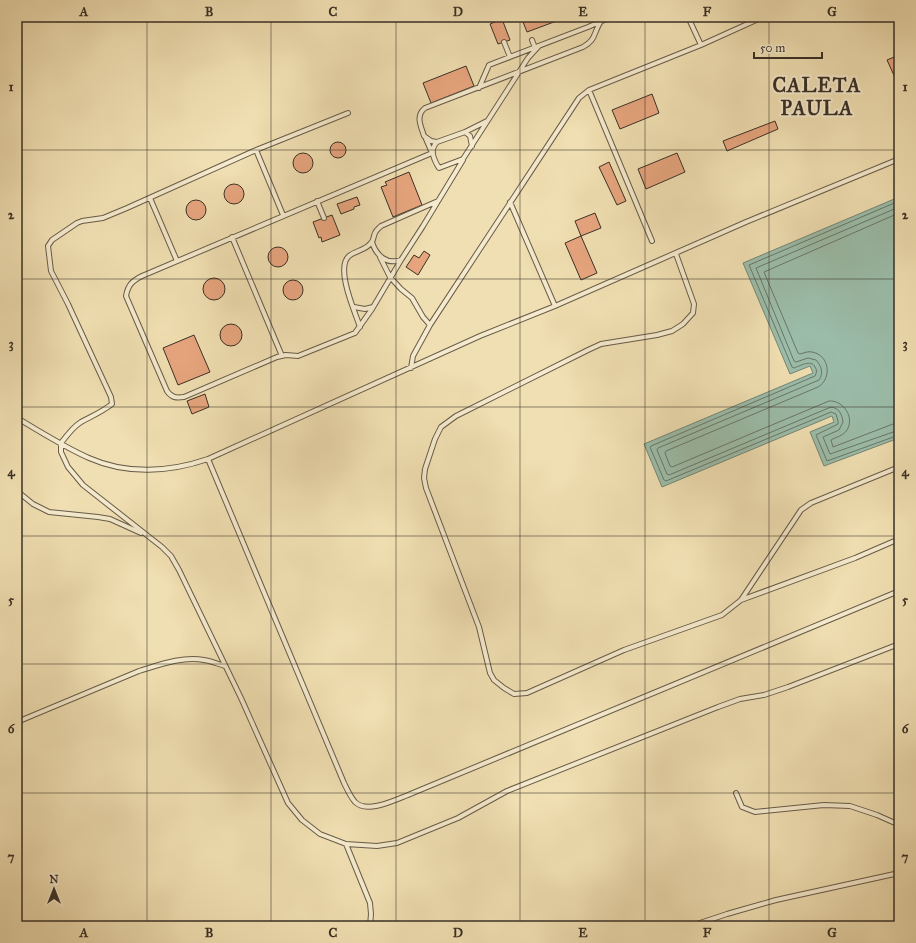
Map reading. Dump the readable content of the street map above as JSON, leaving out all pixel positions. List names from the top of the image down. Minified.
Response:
{"districts":["CALETA PAULA"],"scale_bar":"50 m","north":"top","grid":{"columns":["A","B","C","D","E","F","G"],"rows":["1","2","3","4","5","6","7"]}}
